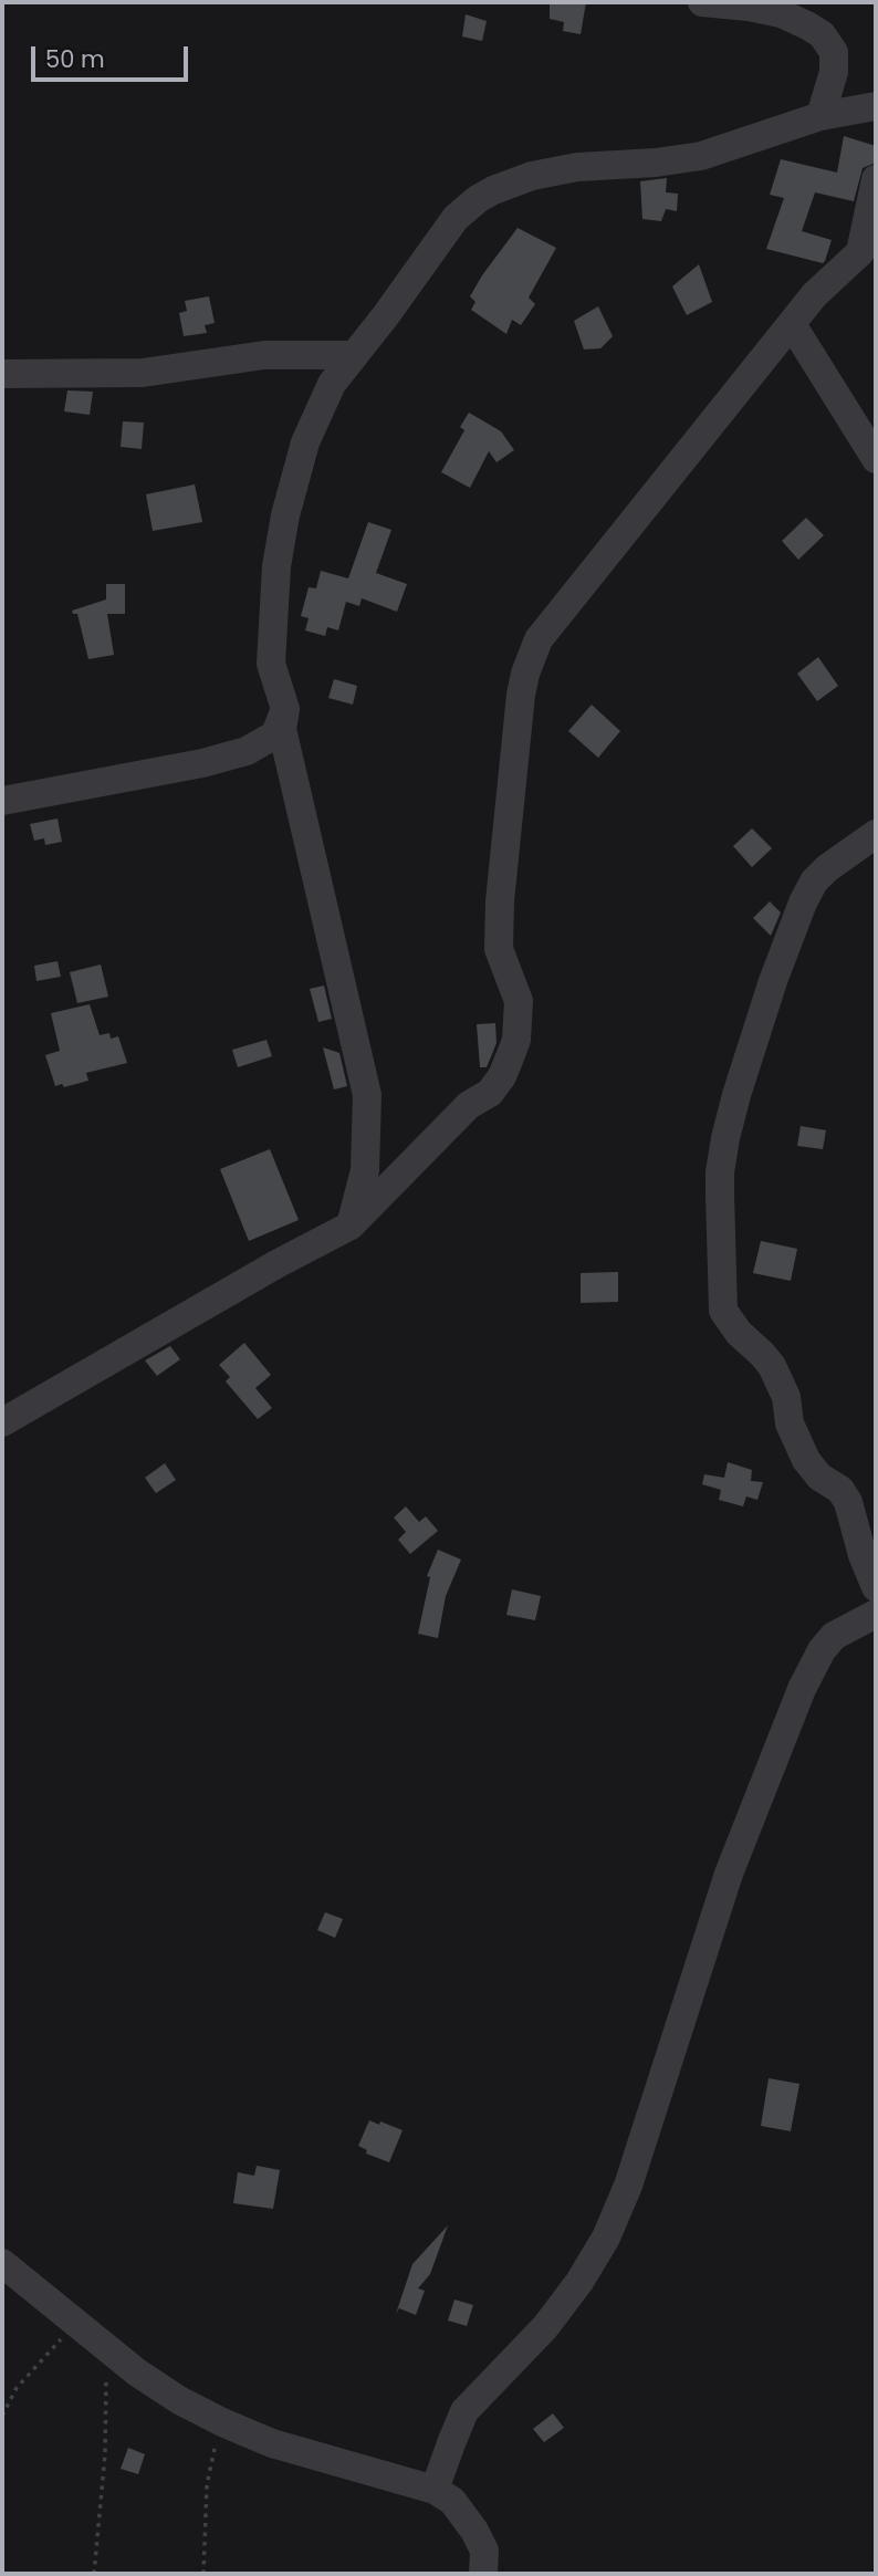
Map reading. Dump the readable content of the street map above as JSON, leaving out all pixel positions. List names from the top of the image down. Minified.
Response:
{"scale_bar":"50 m"}
